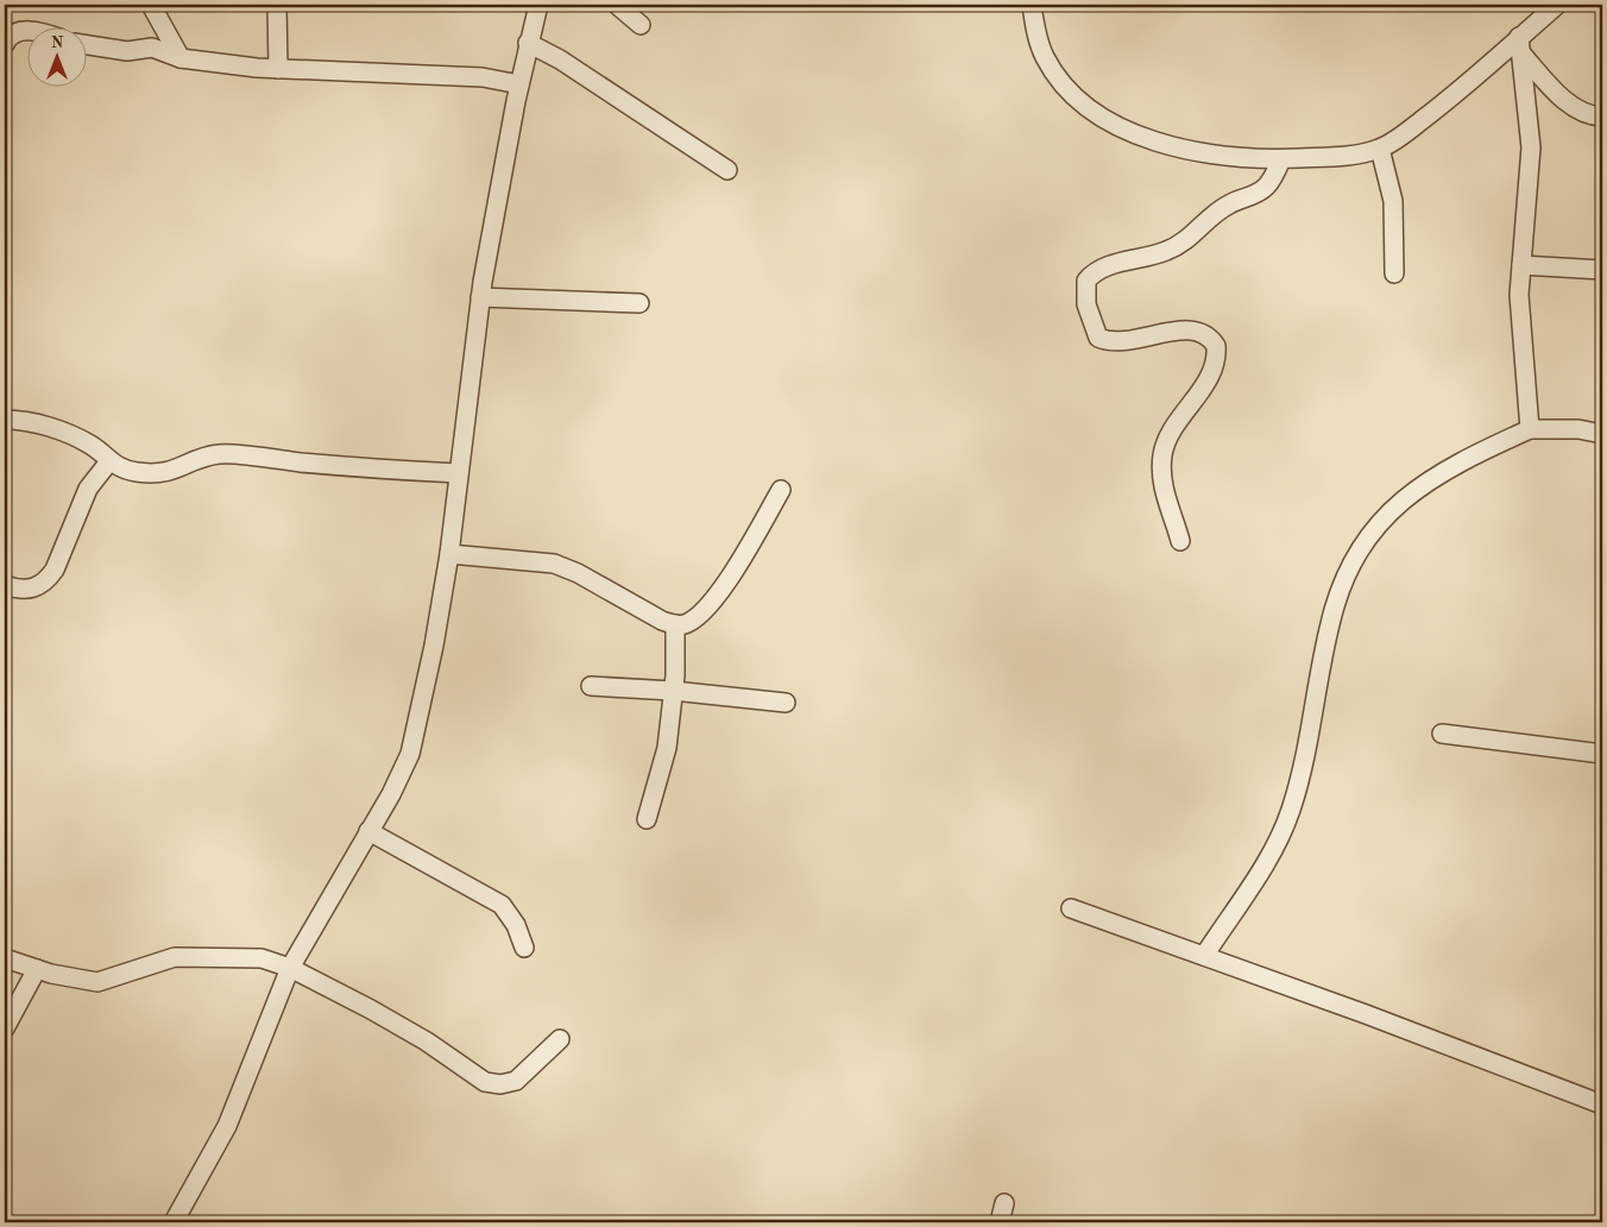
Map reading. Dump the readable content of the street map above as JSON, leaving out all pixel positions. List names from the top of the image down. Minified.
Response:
{"north":"top"}
